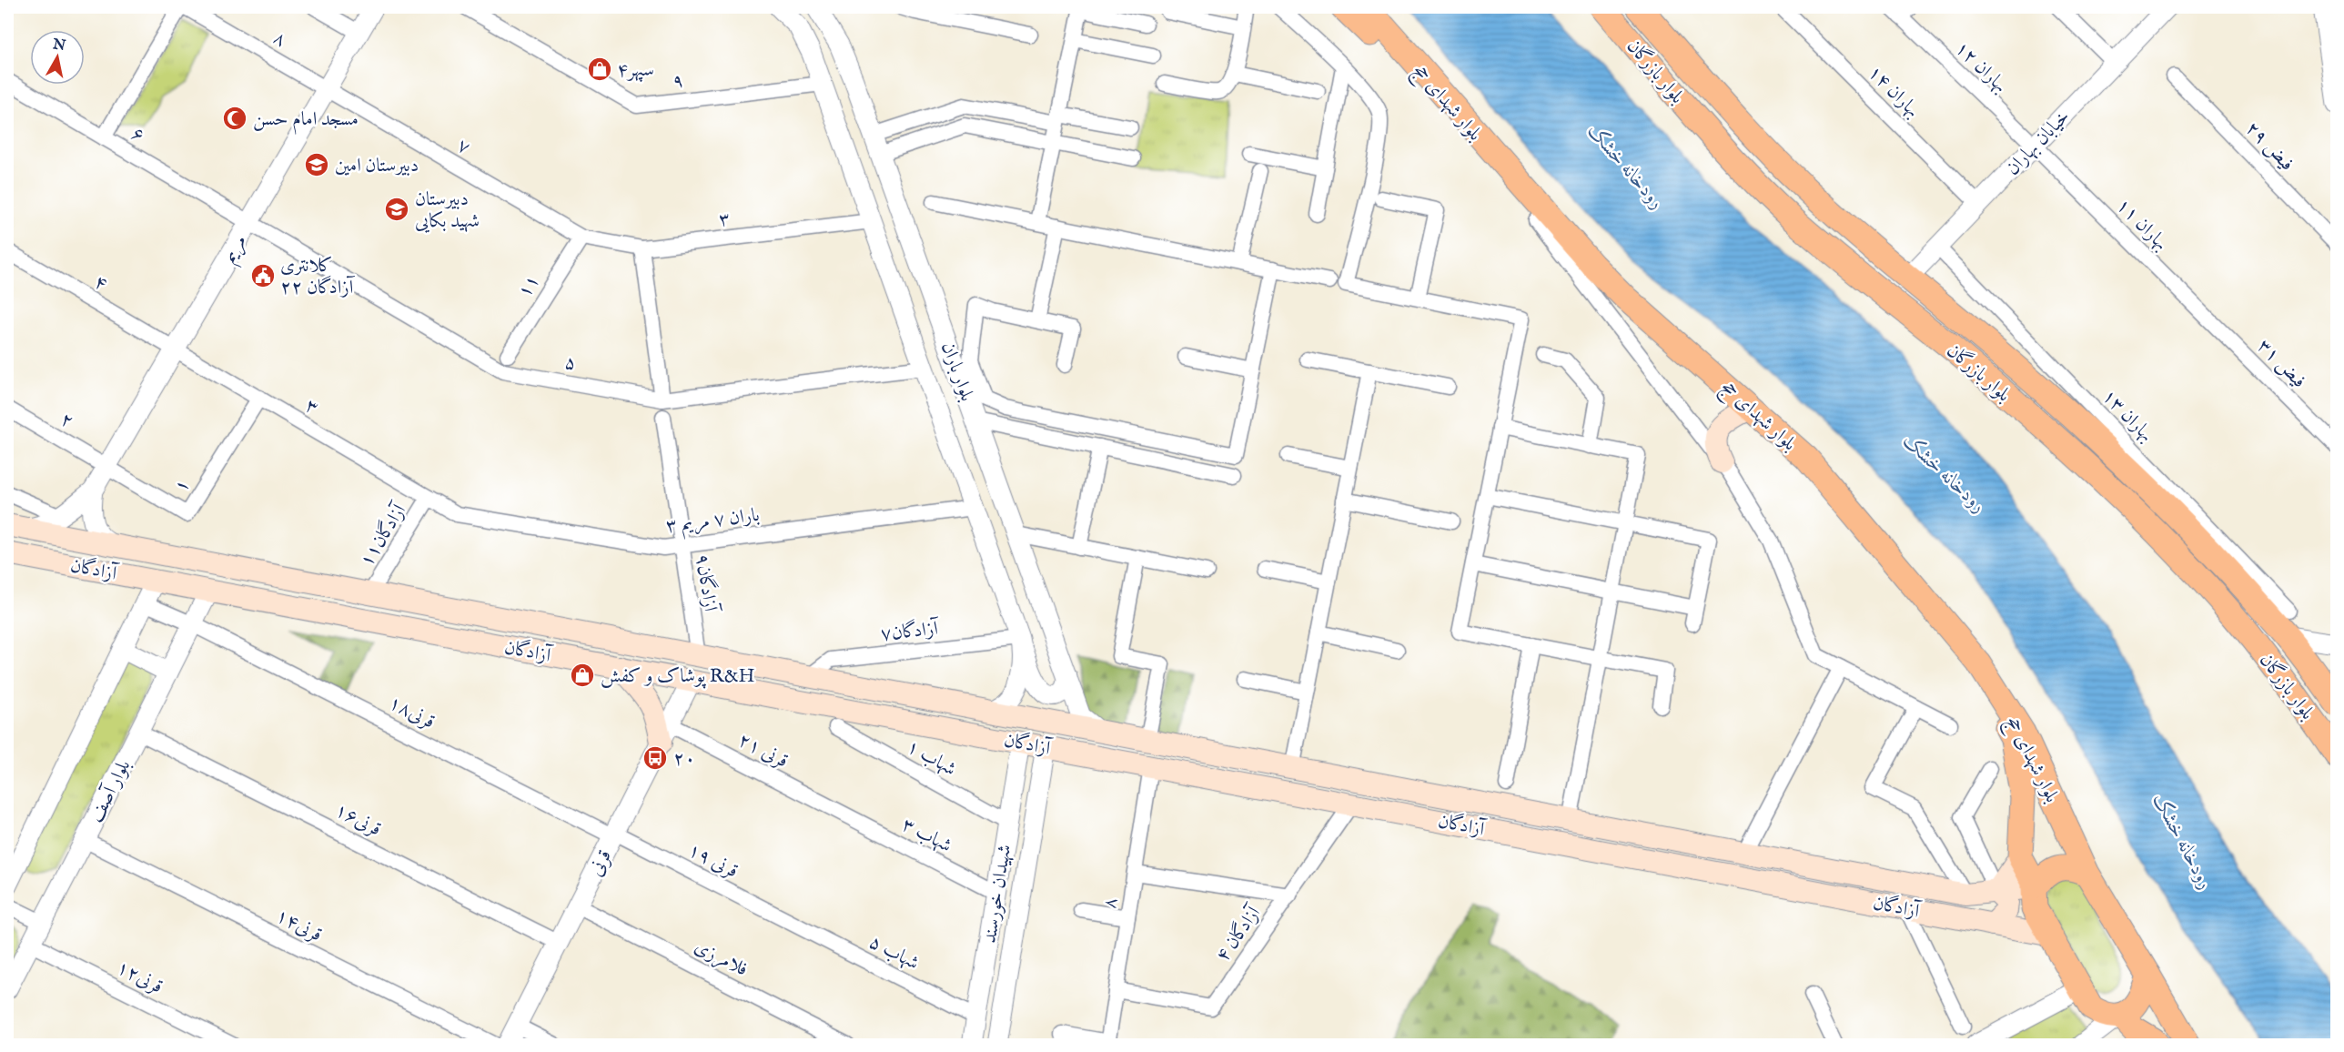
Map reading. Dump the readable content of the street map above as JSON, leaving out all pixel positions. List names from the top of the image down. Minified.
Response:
{"streets":{"main road":["بلوار بازرگان","بلوار شهدای حج","آزادگان"],"street":["۸","بهاران ۱۲","۹","بهاران ۱۴","۶","خیابان بهاران","۷","فیض ۲۹","۳","بهاران ۱۱","مریم","۴","۱۱","۵","فیض ۳۱","بلوار باران","بهاران ۱۳","۲","۱","باران ۷ مریم ۳","آزادگان۱۱","آزادگان۹","آزادگان۷","قرنی۱۸","قرنی ۲۱","شهاب ۱","بلوار آصف","قرنی۱۶","شهاب ۳","قرنی ۱۹","قرنی","شهیدان خورسند","قرنی۱۴","آزادگان ۴","شهاب ۵","فلامرزی","قرنی۱۲"]},"crossings":[["۸","۷"],["۸","مریم"],["۸","آزادگان"],["۸","آزادگان ۴"],["بهاران ۱۲","خیابان بهاران"],["بهاران ۱۲","بهاران ۱۱"],["بلوار بازرگان","خیابان بهاران"],["۹","بلوار باران"],["بهاران ۱۴","خیابان بهاران"],["۶","مریم"],["۶","۵"],["خیابان بهاران","بهاران ۱۱"],["خیابان بهاران","بهاران ۱۳"],["۷","۳"],["۷","مریم"],["۷","۱۱"],["۳","مریم"],["۳","۴"],["۳","۱۱"],["۳","بلوار باران"],["۳","۱"],["۳","باران ۷ مریم ۳"],["۳","آزادگان۱۱"],["بهاران ۱۱","فیض ۳۱"],["مریم","۴"],["مریم","۵"],["مریم","۲"],["مریم","۱"],["۵","بلوار باران"],["بلوار باران","باران ۷ مریم ۳"],["بلوار باران","آزادگان"],["بلوار باران","آزادگان۷"],["۲","۱"],["باران ۷ مریم ۳","آزادگان۱۱"],["باران ۷ مریم ۳","آزادگان۹"],["آزادگان۱۱","آزادگان"],["آزادگان","آزادگان۹"],["آزادگان","آزادگان۷"],["آزادگان","بلوار آصف"],["آزادگان","قرنی"],["آزادگان","شهیدان خورسند"],["آزادگان","آزادگان ۴"],["قرنی۱۸","بلوار آصف"],["قرنی۱۸","قرنی ۱۹"],["قرنی۱۸","قرنی"],["قرنی ۲۱","شهاب ۳"],["قرنی ۲۱","قرنی"],["شهاب ۱","شهیدان خورسند"],["بلوار آصف","قرنی۱۶"],["بلوار آصف","قرنی۱۴"],["بلوار آصف","قرنی۱۲"],["قرنی۱۶","قرنی"],["شهاب ۳","شهیدان خورسند"],["قرنی ۱۹","قرنی"],["قرنی ۱۹","شهاب ۵"],["قرنی","فلامرزی"],["شهیدان خورسند","شهاب ۵"]],"water":["رودخانه خشک"],"places":{"shop":["سپهر۴","پوشاک و کفش R&H"],"mosque":["مسجد امام حسن"],"school or university":["دبیرستان امین","دبیرستان شهید بکایی"],"public building":["کلانتری ۲۲ آزادگان"],"bus stop":["۲۰"]},"north":"top"}
